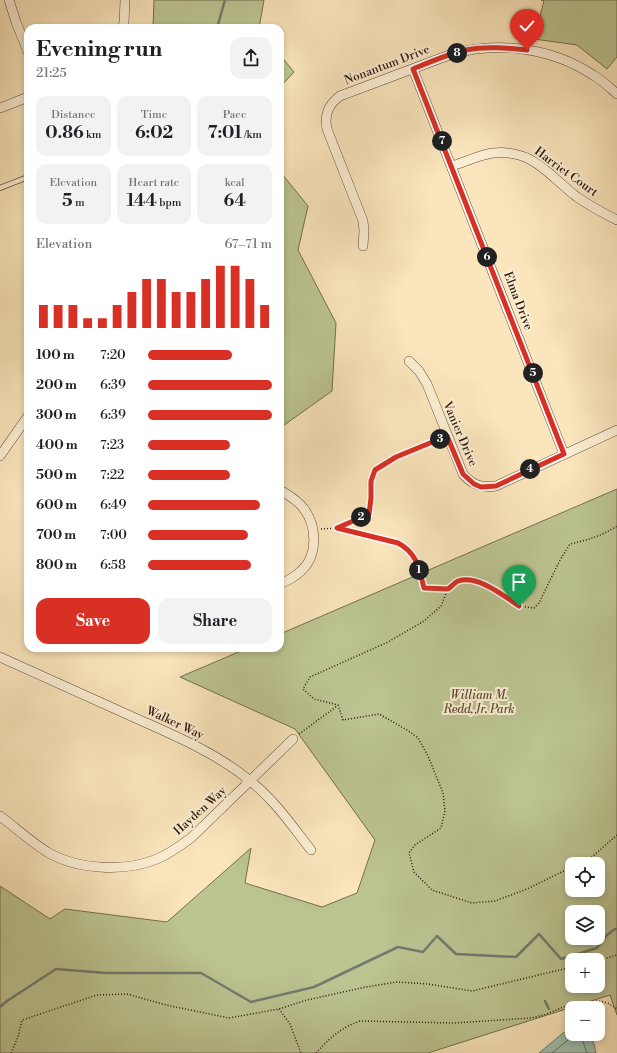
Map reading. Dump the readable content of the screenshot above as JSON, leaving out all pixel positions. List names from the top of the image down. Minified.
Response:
{"streets":{"street":["Nonantum Drive","Harriet Court","Elma Drive","Vanier Drive","Walker Way","Hayden Way"]},"crossings":[["Nonantum Drive","Elma Drive"],["Harriet Court","Elma Drive"],["Elma Drive","Vanier Drive"],["Walker Way","Hayden Way"]],"parks":["William M. Redd, Jr. Park"],"page":{"heading":["Evening run","21:25"],"pins":["8","7","6","5","3","4","2","1"],"stats":[["Distance","0.86 km"],["Time","6:02"],["Pace","7:01 /km"],["Elevation","5 m"],["Heart rate","144 bpm"],["kcal","64"]],"chart":["Elevation","67–71 m"],"list":[{"name":"100 m","note":"7:20"},{"name":"200 m","note":"6:39"},{"name":"300 m","note":"6:39"},{"name":"400 m","note":"7:23"},{"name":"500 m","note":"7:22"},{"name":"600 m","note":"6:49"},{"name":"700 m","note":"7:00"},{"name":"800 m","note":"6:58"}],"buttons":["Save","Share"],"map_buttons":["+","−"]}}
